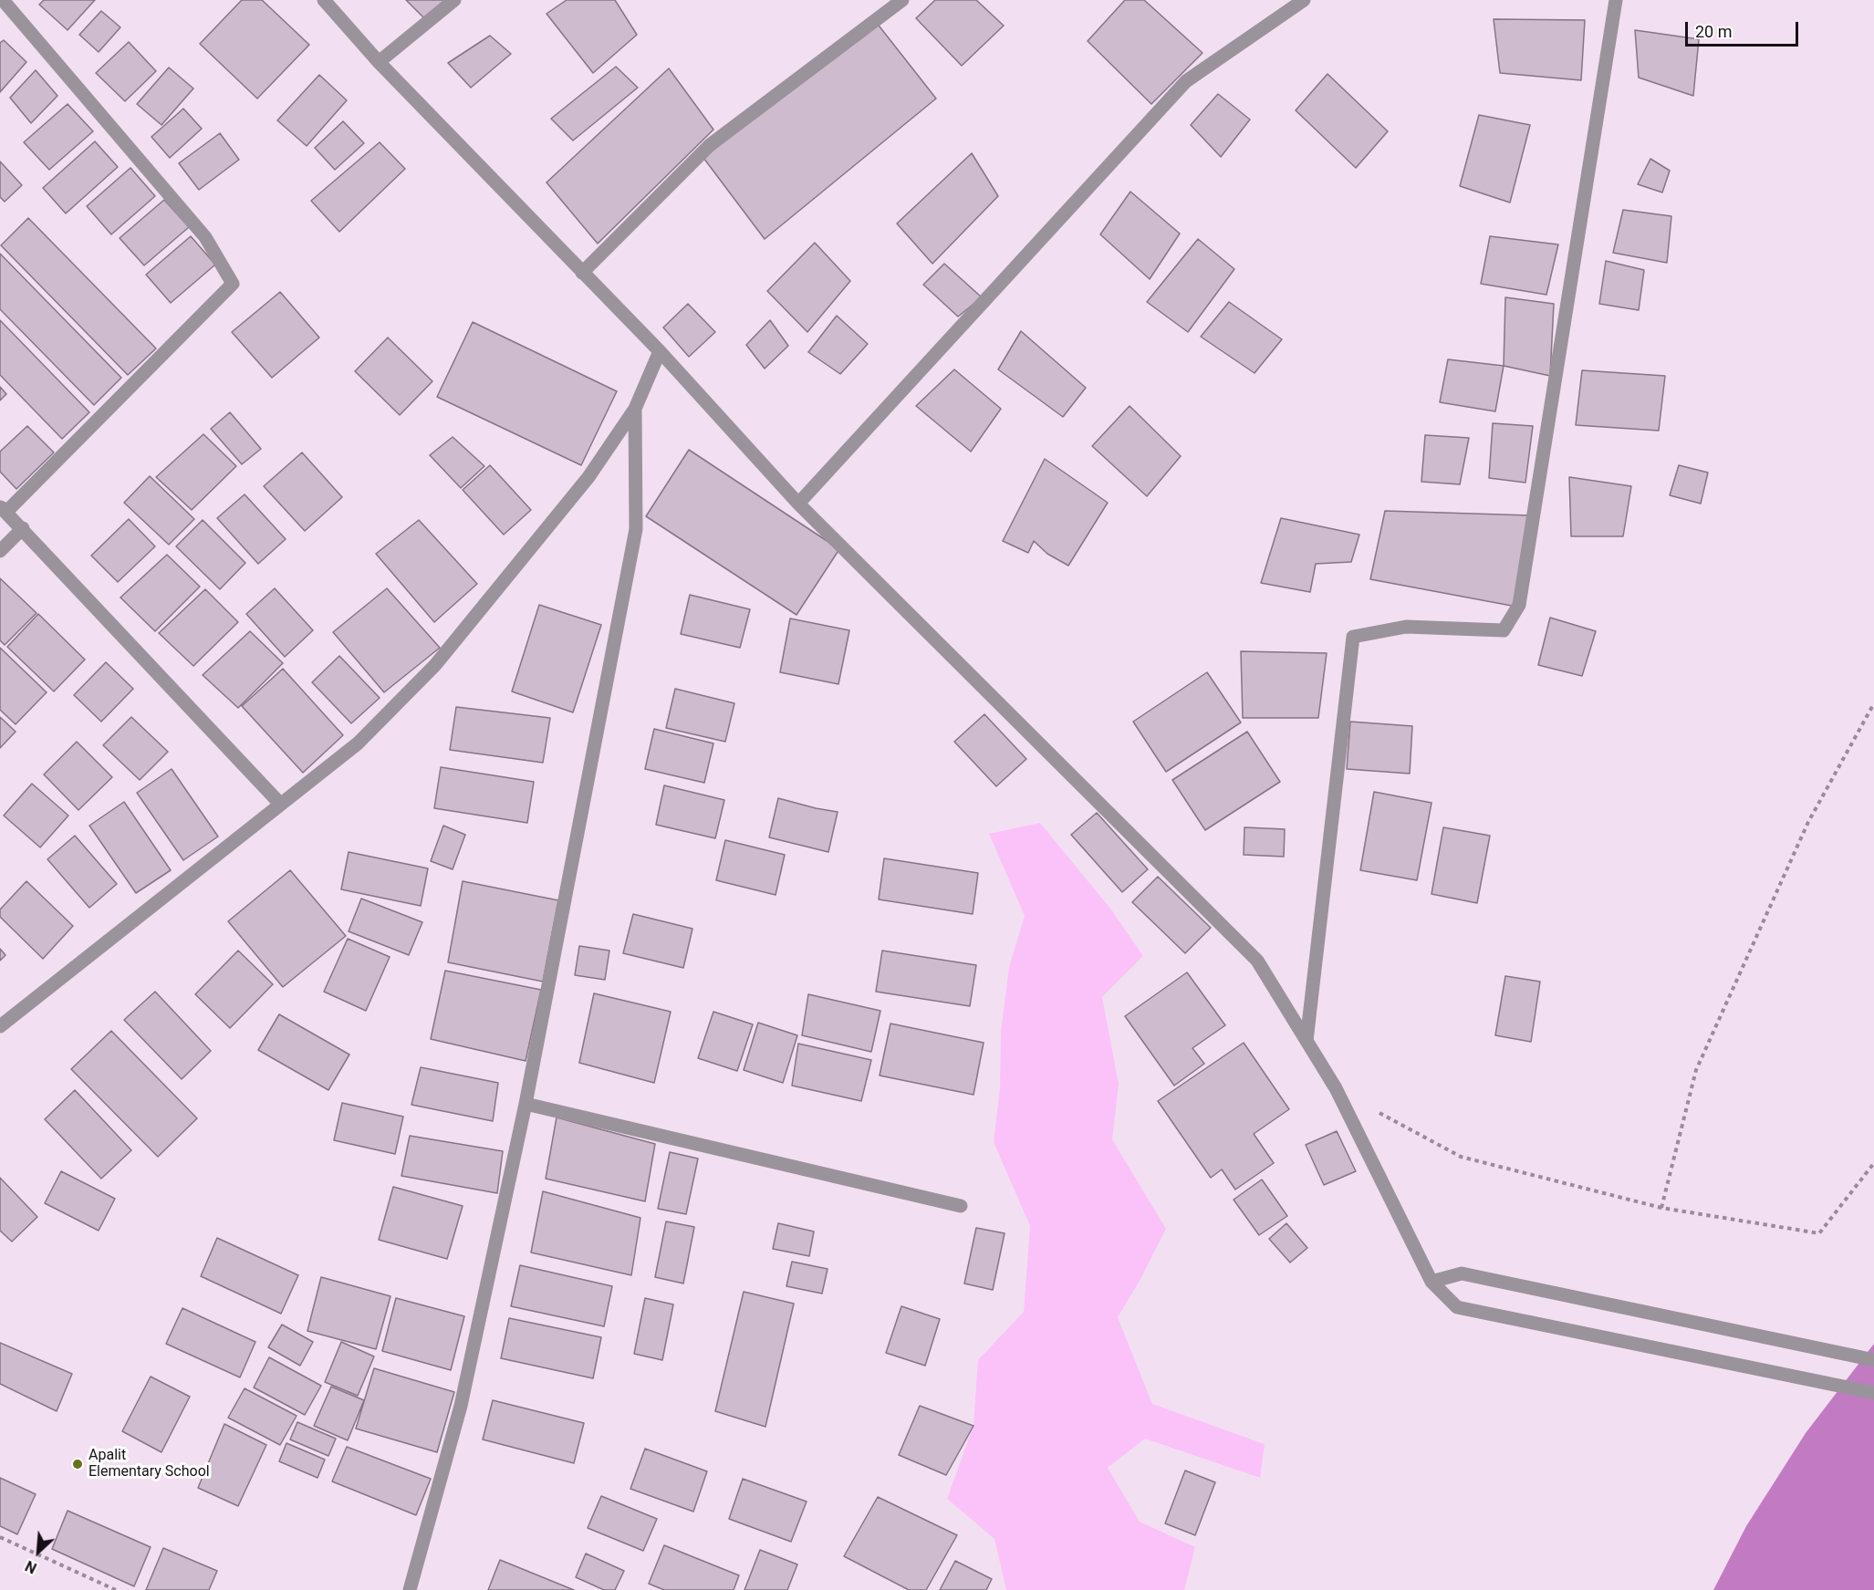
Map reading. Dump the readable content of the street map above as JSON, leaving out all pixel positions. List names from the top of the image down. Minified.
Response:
{"places":["Apalit Elementary School"],"scale_bar":"20 m","north":"bottom left"}
